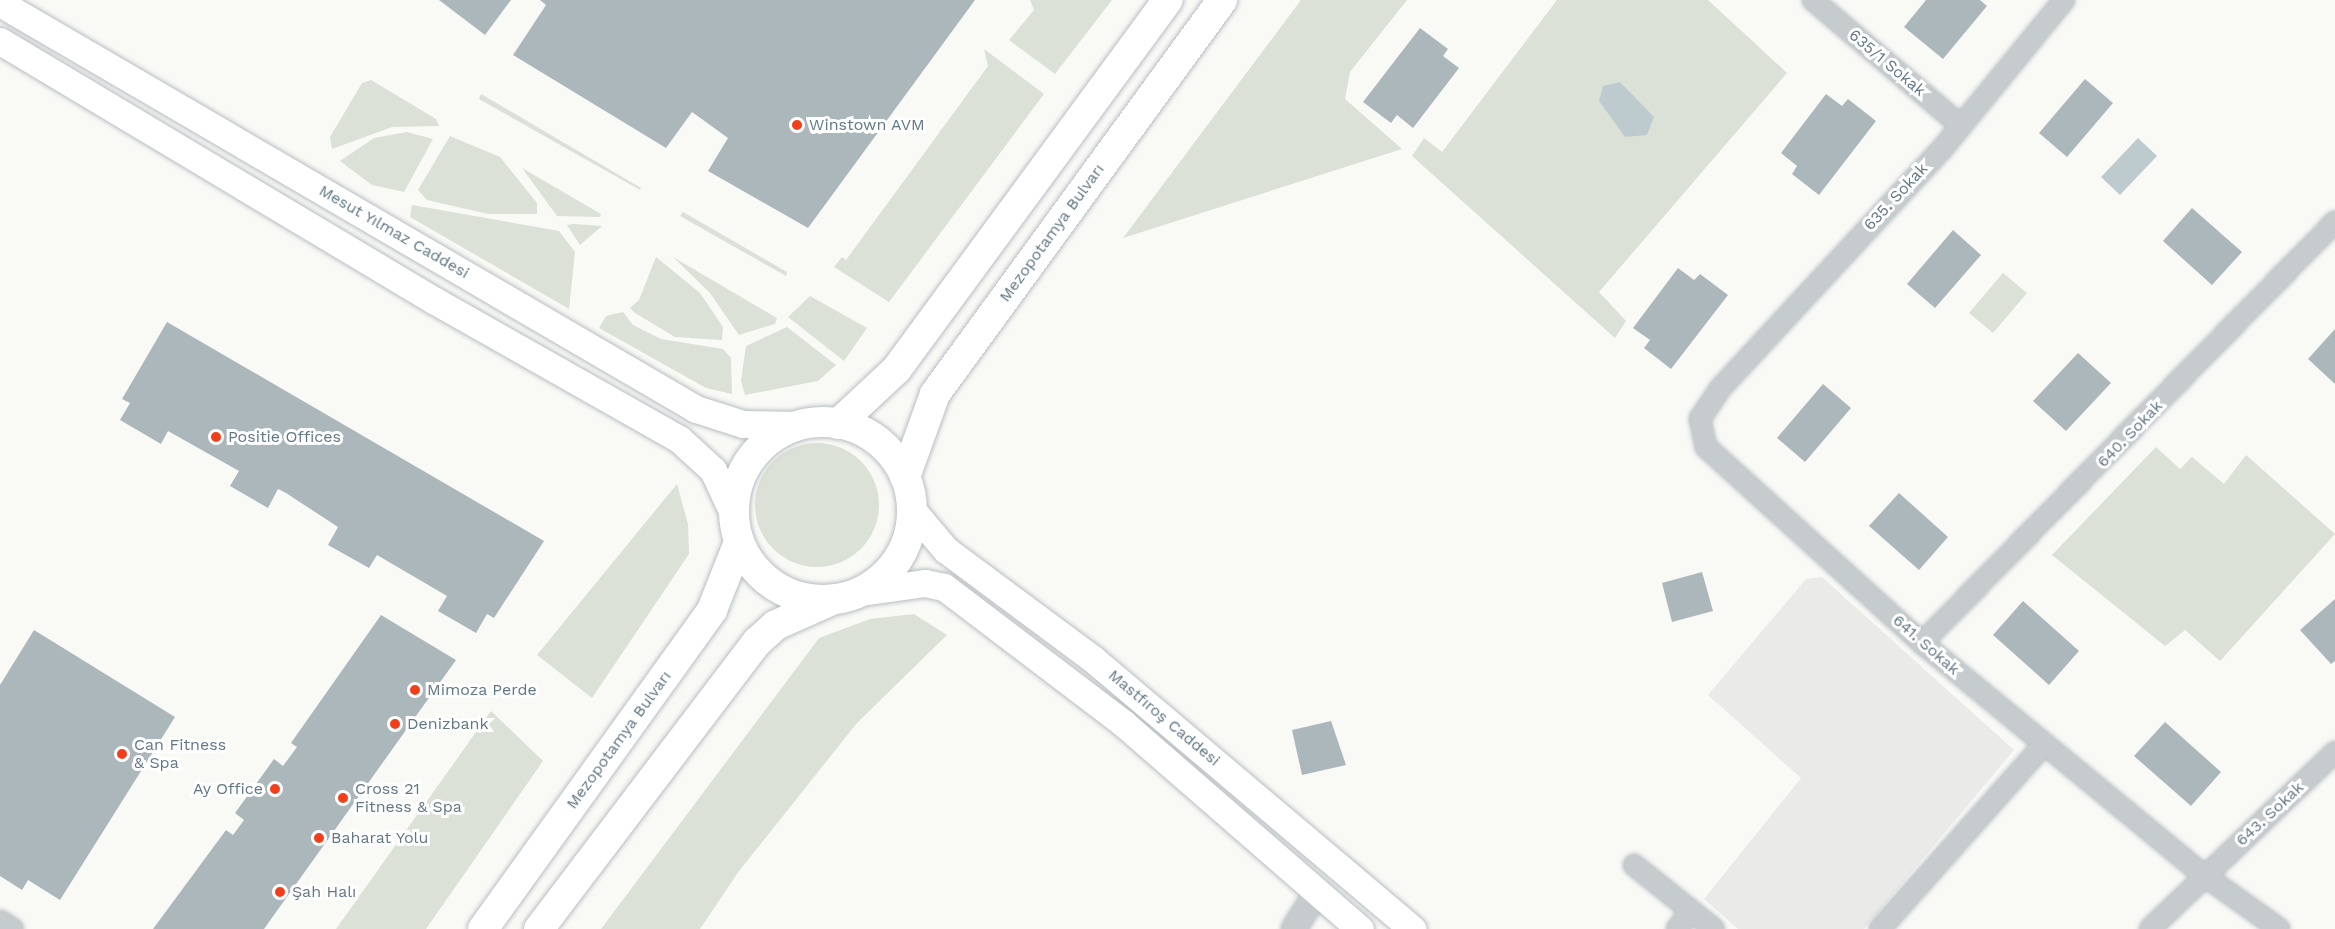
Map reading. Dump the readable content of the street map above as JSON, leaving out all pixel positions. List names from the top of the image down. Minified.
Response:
{"streets":{"main road":["Mesut Yılmaz Caddesi","Mezopotamya Bulvarı","Mastfıroş Caddesi"],"street":["635/1 Sokak","635. Sokak","640. Sokak","641. Sokak","643. Sokak"]},"crossings":[["635/1 Sokak","635. Sokak"],["635. Sokak","641. Sokak"],["Mesut Yılmaz Caddesi","Mezopotamya Bulvarı"],["Mesut Yılmaz Caddesi","Mastfıroş Caddesi"],["Mezopotamya Bulvarı","Mastfıroş Caddesi"],["640. Sokak","641. Sokak"],["641. Sokak","643. Sokak"]],"places":["Winstown AVM","Positie Offices","Mimoza Perde","Denizbank","Can Fitness & Spa","Ay Office","Cross 21 Fitness & Spa","Baharat Yolu","Şah Halı"]}
